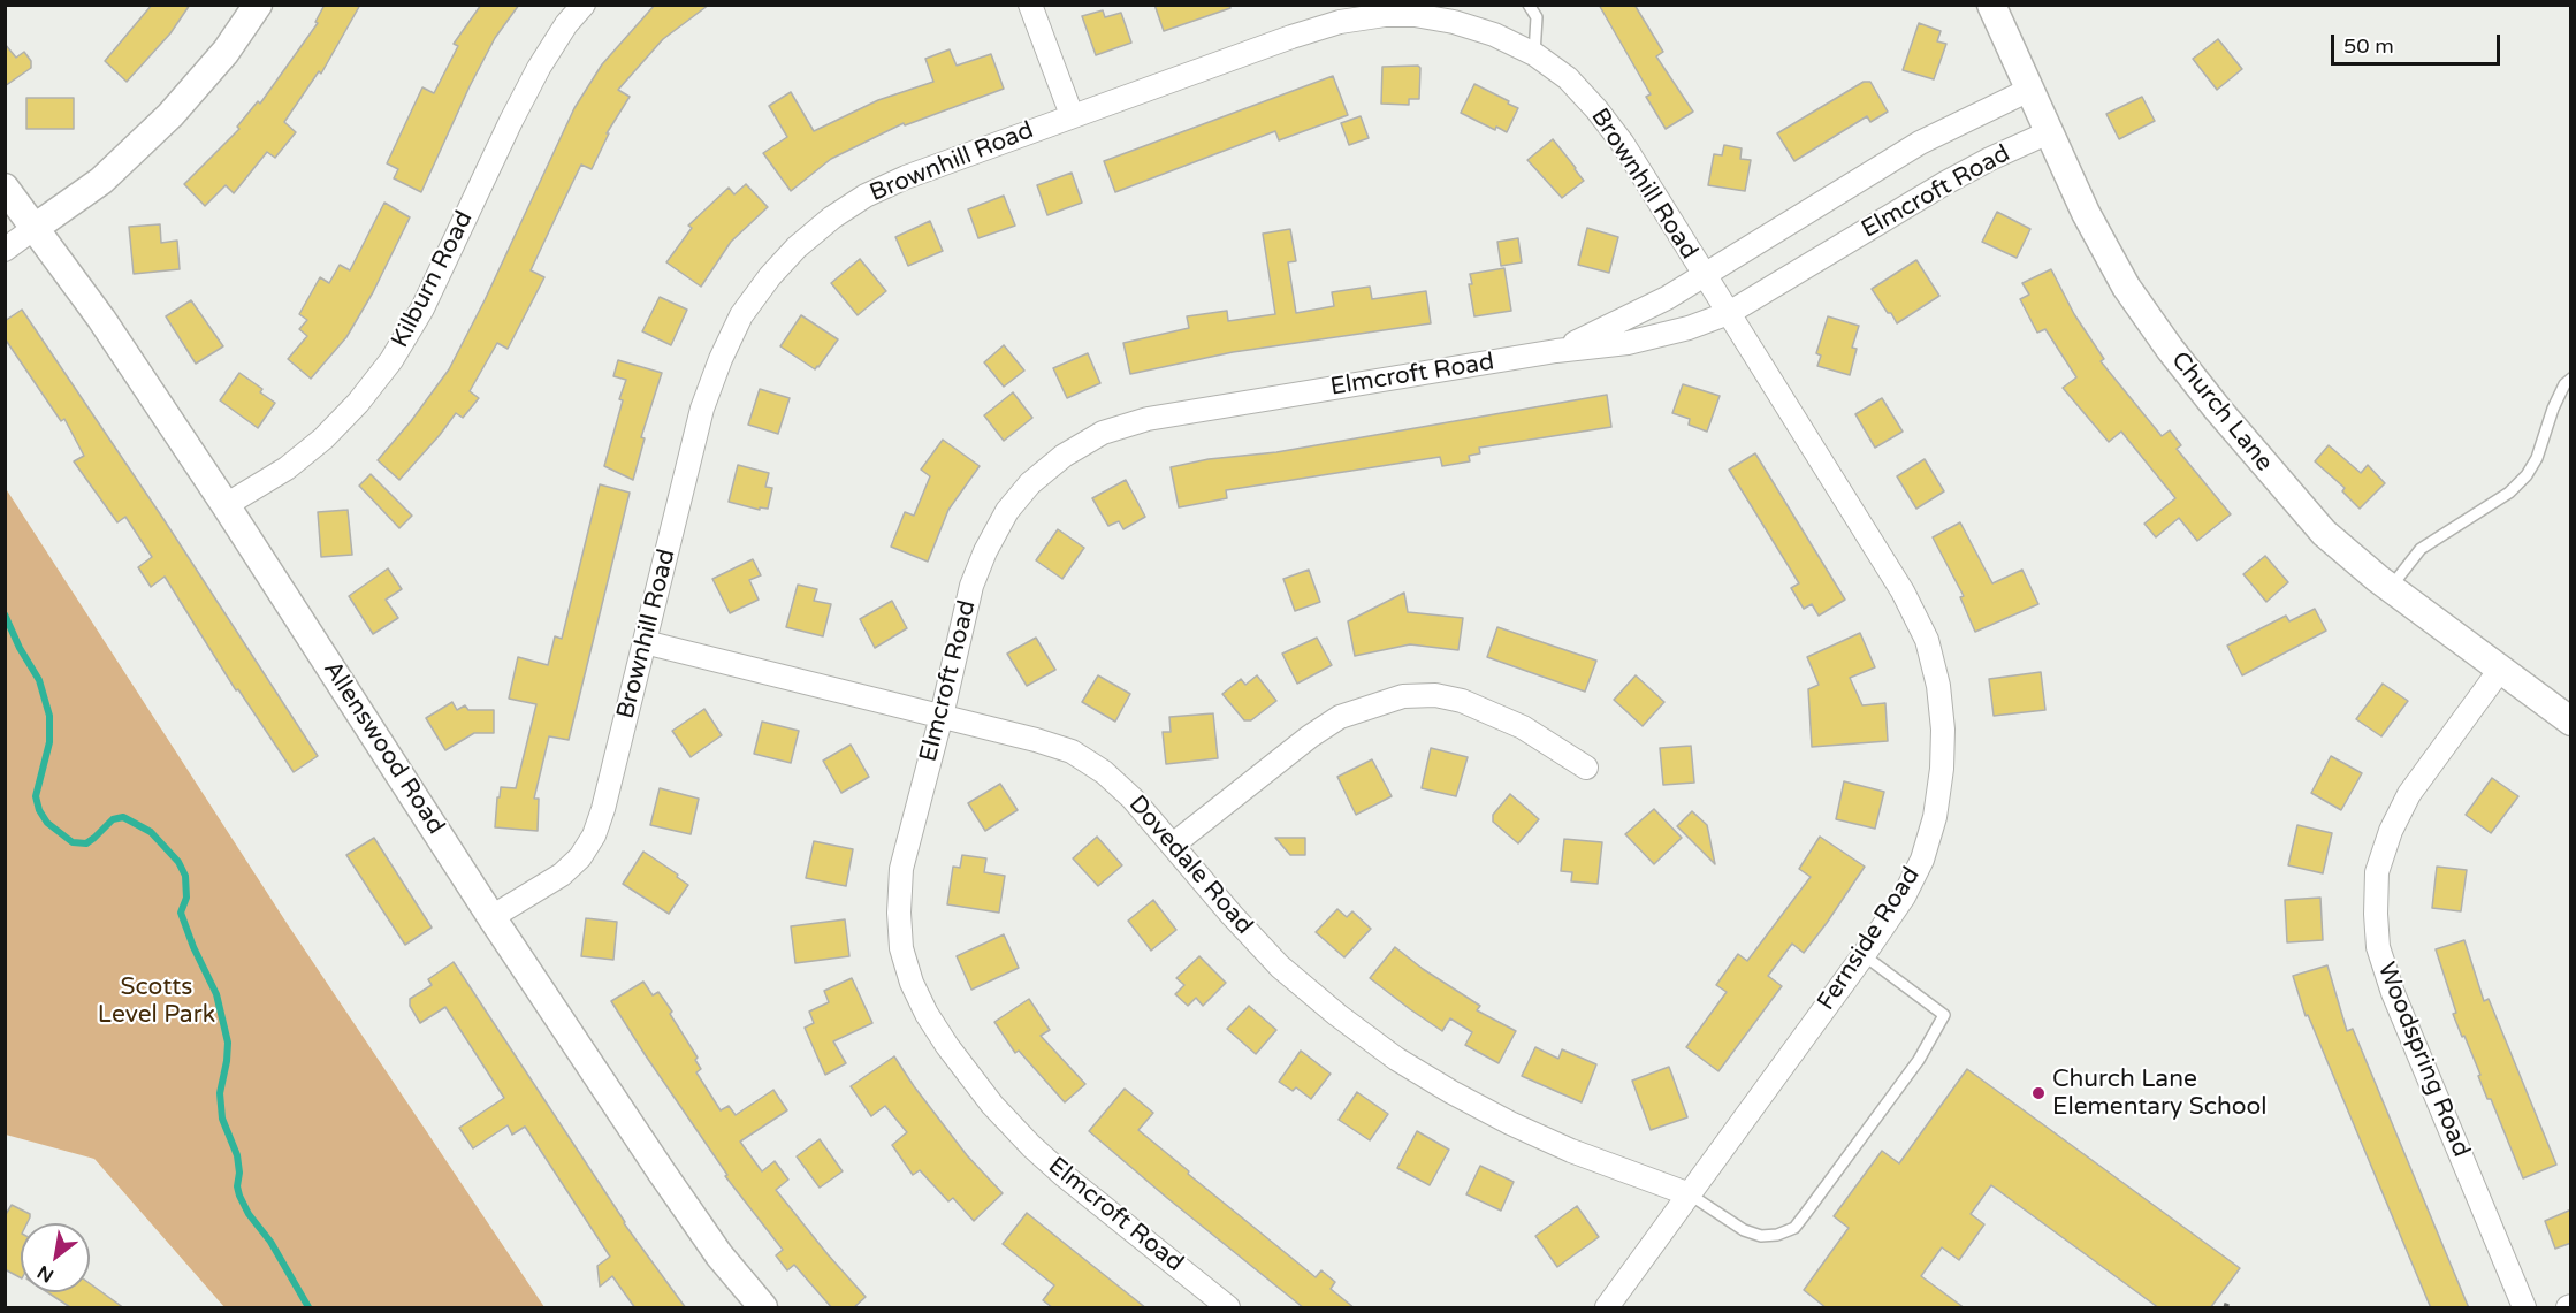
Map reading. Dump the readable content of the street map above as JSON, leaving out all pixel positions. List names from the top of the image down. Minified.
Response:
{"streets":{"street":["Brownhill Road","Elmcroft Road","Kilburn Road","Church Lane","Allenswood Road","Dovedale Road","Fernside Road","Woodspring Road"]},"crossings":[["Brownhill Road","Elmcroft Road"],["Brownhill Road","Allenswood Road"],["Brownhill Road","Dovedale Road"],["Brownhill Road","Fernside Road"],["Elmcroft Road","Church Lane"],["Elmcroft Road","Dovedale Road"],["Elmcroft Road","Fernside Road"],["Kilburn Road","Allenswood Road"],["Church Lane","Woodspring Road"],["Dovedale Road","Fernside Road"]],"parks":["Scotts Level Park"],"places":["Church Lane Elementary School"],"scale_bar":"50 m","north":"bottom left"}
